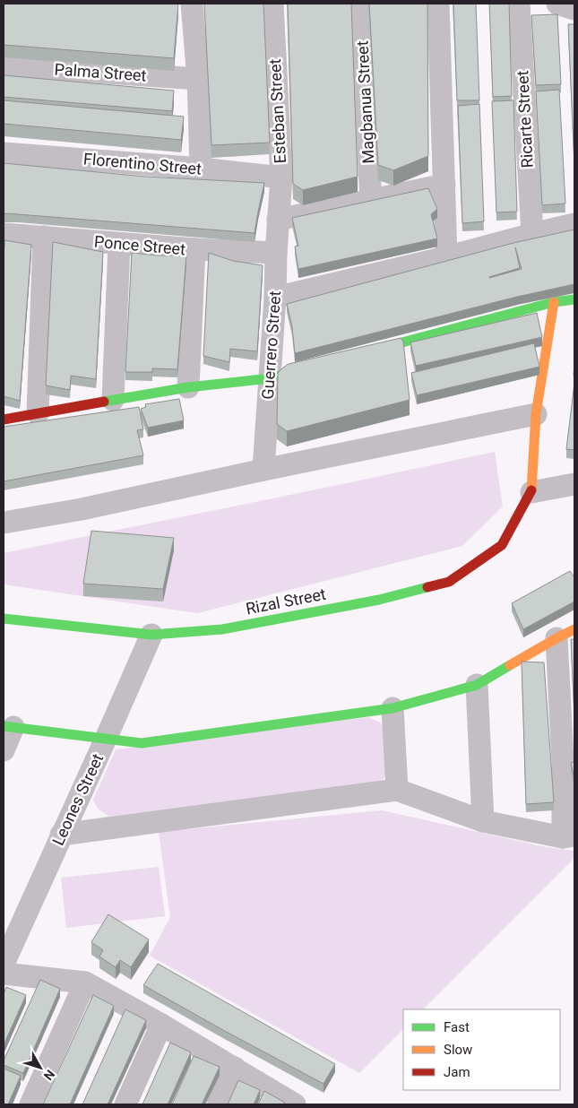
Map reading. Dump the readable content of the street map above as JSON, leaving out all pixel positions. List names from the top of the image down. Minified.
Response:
{"streets":{"street":["Palma Street","Magbanua Street","Esteban Street","Ricarte Street","Florentino Street","Ponce Street","Guerrero Street","Rizal Street","Leones Street"]},"crossings":[["Esteban Street","Florentino Street"],["Esteban Street","Guerrero Street"],["Ponce Street","Guerrero Street"],["Rizal Street","Leones Street"]],"legend":["Fast","Slow","Jam"],"north":"bottom right"}
